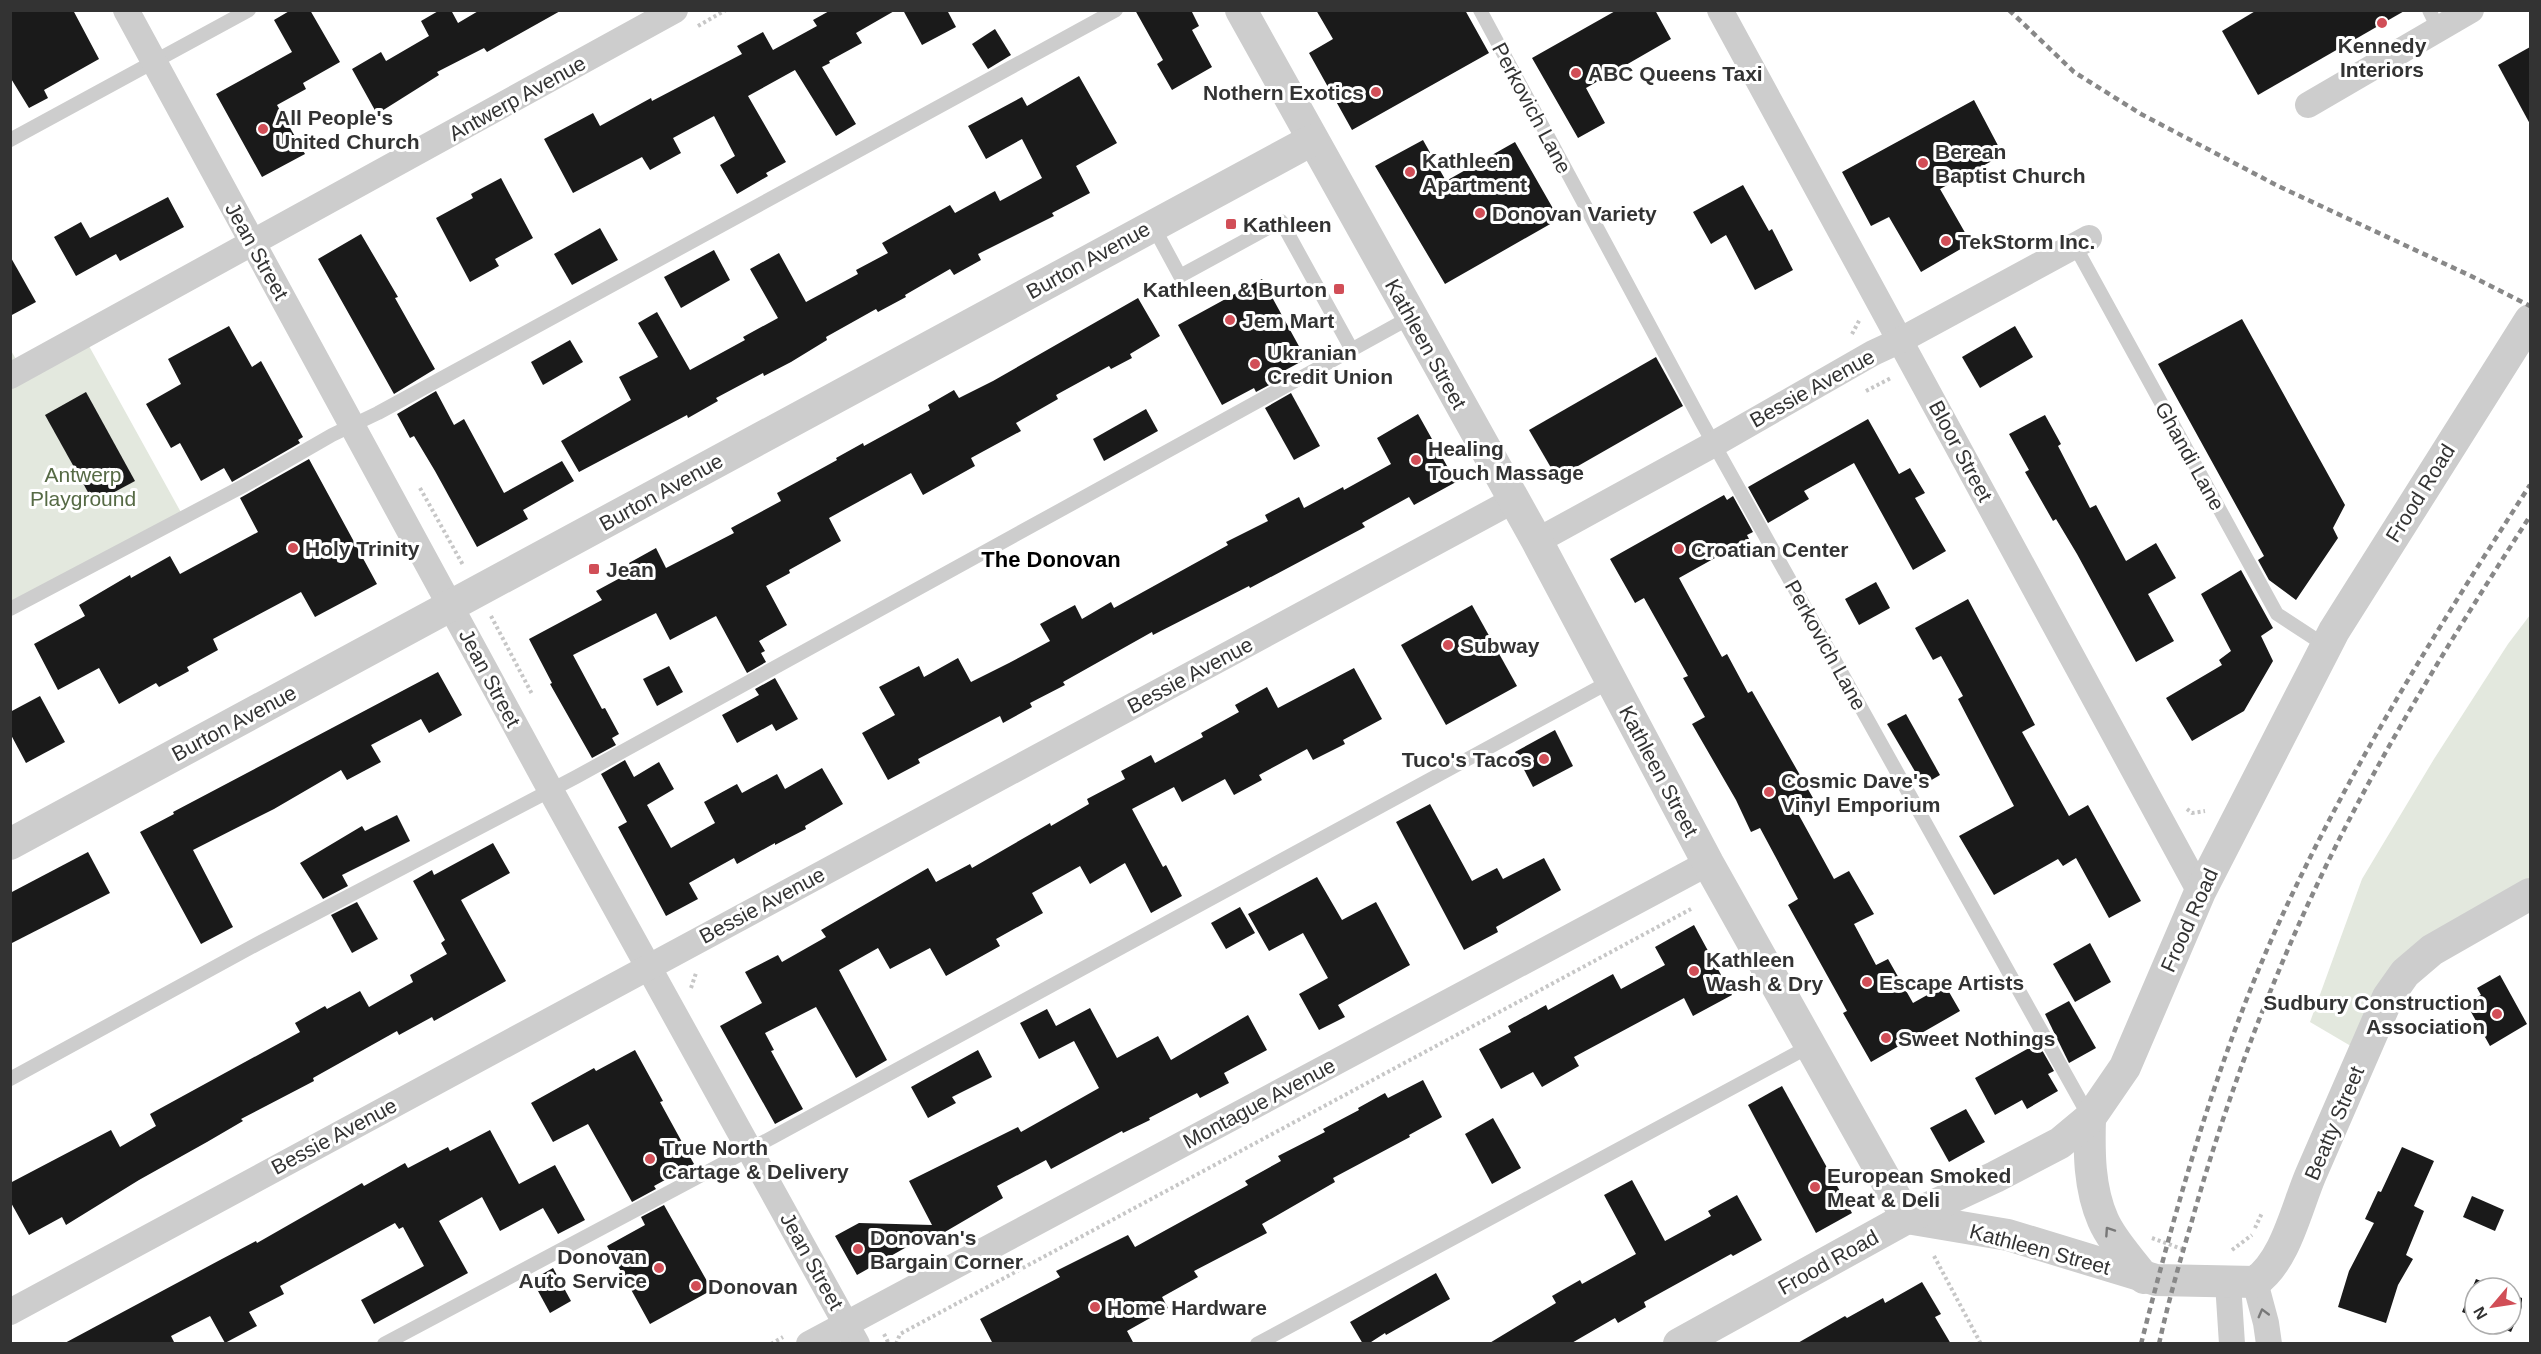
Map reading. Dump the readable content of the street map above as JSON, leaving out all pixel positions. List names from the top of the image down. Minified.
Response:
{"streets":{"street":["Antwerp Avenue","Jean Street","Burton Avenue","Kathleen Street","Bessie Avenue","Bloor Street","Frood Road","Montague Avenue","Beatty Street"],"lane":["Perkovich Lane","Ghandi Lane"]},"crossings":[["Antwerp Avenue","Jean Street"],["Perkovich Lane","Bessie Avenue"],["Perkovich Lane","Frood Road"],["Jean Street","Burton Avenue"],["Jean Street","Bessie Avenue"],["Jean Street","Montague Avenue"],["Burton Avenue","Kathleen Street"],["Kathleen Street","Bessie Avenue"],["Kathleen Street","Frood Road"],["Kathleen Street","Montague Avenue"],["Kathleen Street","Beatty Street"],["Bessie Avenue","Bloor Street"],["Bessie Avenue","Ghandi Lane"],["Bloor Street","Frood Road"],["Ghandi Lane","Frood Road"]],"districts":["The Donovan"],"parks":["Antwerp Playground"],"places":{"other":["Kennedy Interiors","ABC Queens Taxi","Nothern Exotics","All People's United Church","Berean Baptist Church","Kathleen Apartment","Donovan Variety","TekStorm Inc.","Jem Mart","Ukranian Credit Union","Healing Touch Massage","Holy Trinity","Croatian Center","Subway","Tuco's Tacos","Cosmic Dave's Vinyl Emporium","Kathleen Wash & Dry","Escape Artists","Sudbury Construction Association","Sweet Nothings","True North Cartage & Delivery","European Smoked Meat & Deli","Donovan's Bargain Corner","Donovan Auto Service","Donovan","Home Hardware"],"transit":["Kathleen","Kathleen & Burton","Jean"]},"north":"bottom left"}
